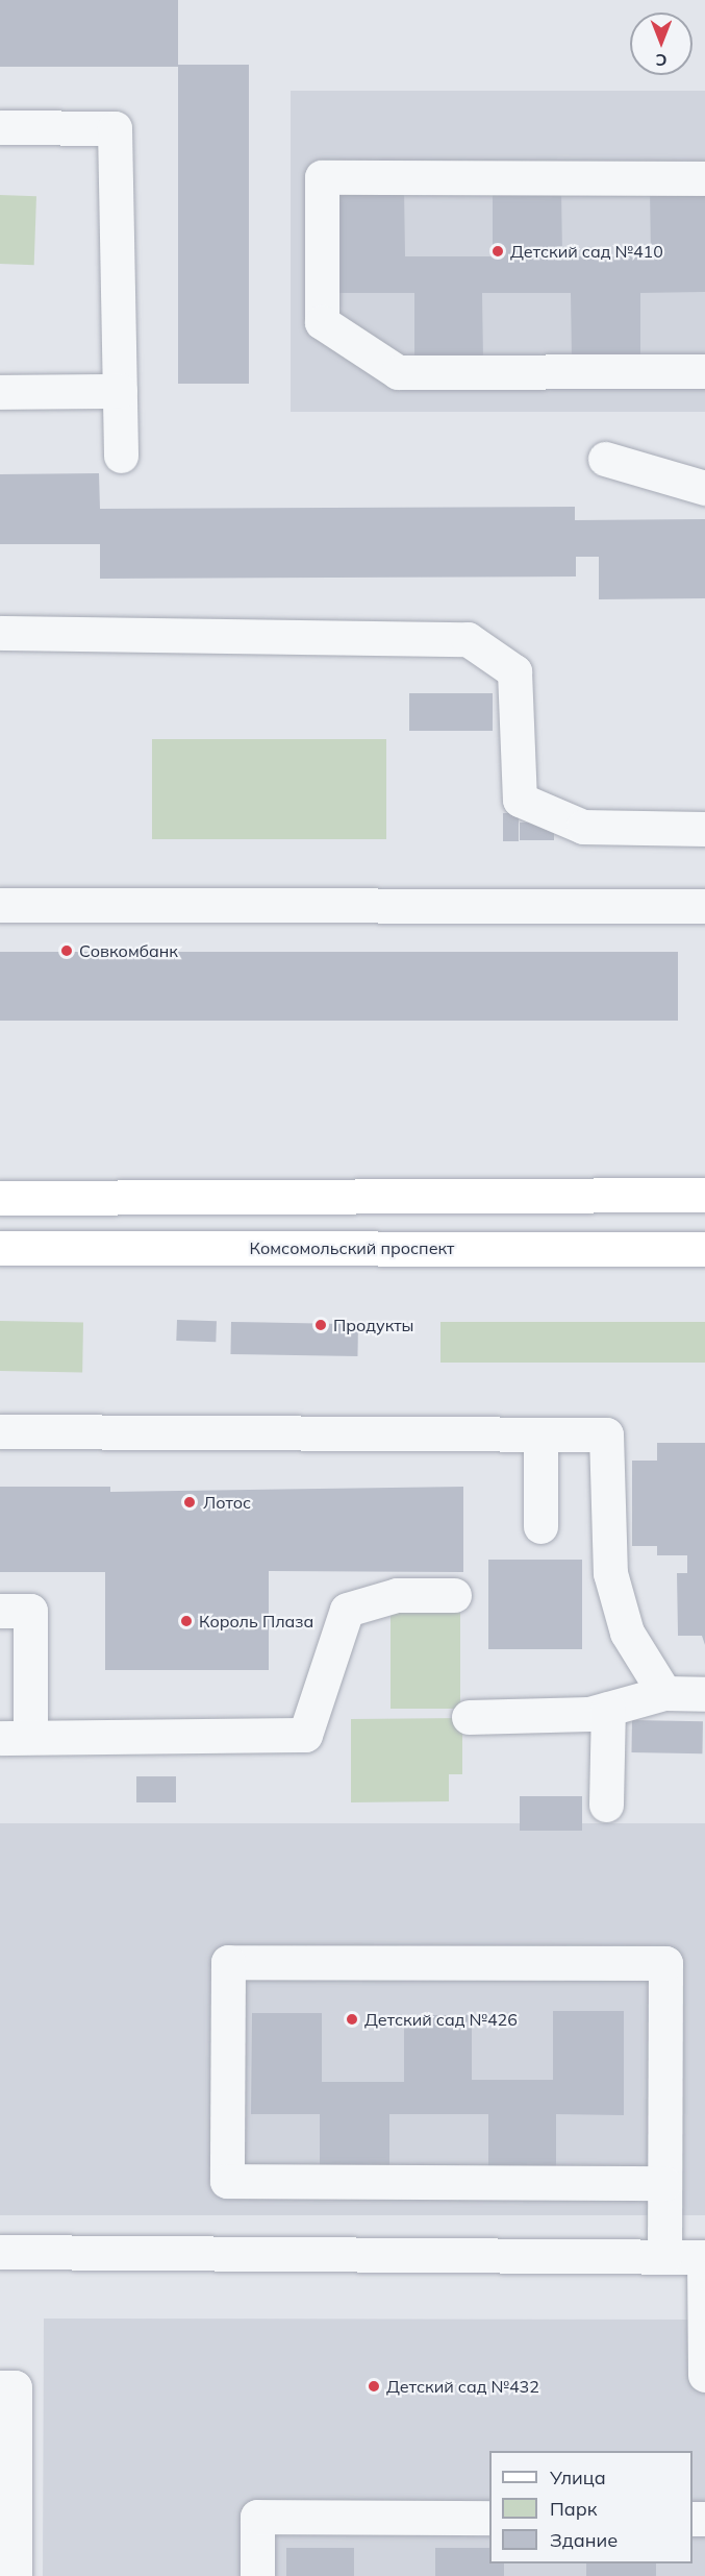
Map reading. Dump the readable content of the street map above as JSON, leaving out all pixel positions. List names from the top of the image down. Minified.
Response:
{"streets":{"main road":["Комсомольский проспект"]},"places":["Детский сад №410","Совкомбанк","Продукты","Лотос","Король Плаза","Детский сад №426","Детский сад №432"],"legend":["Улица","Парк","Здание"],"north":"bottom"}
